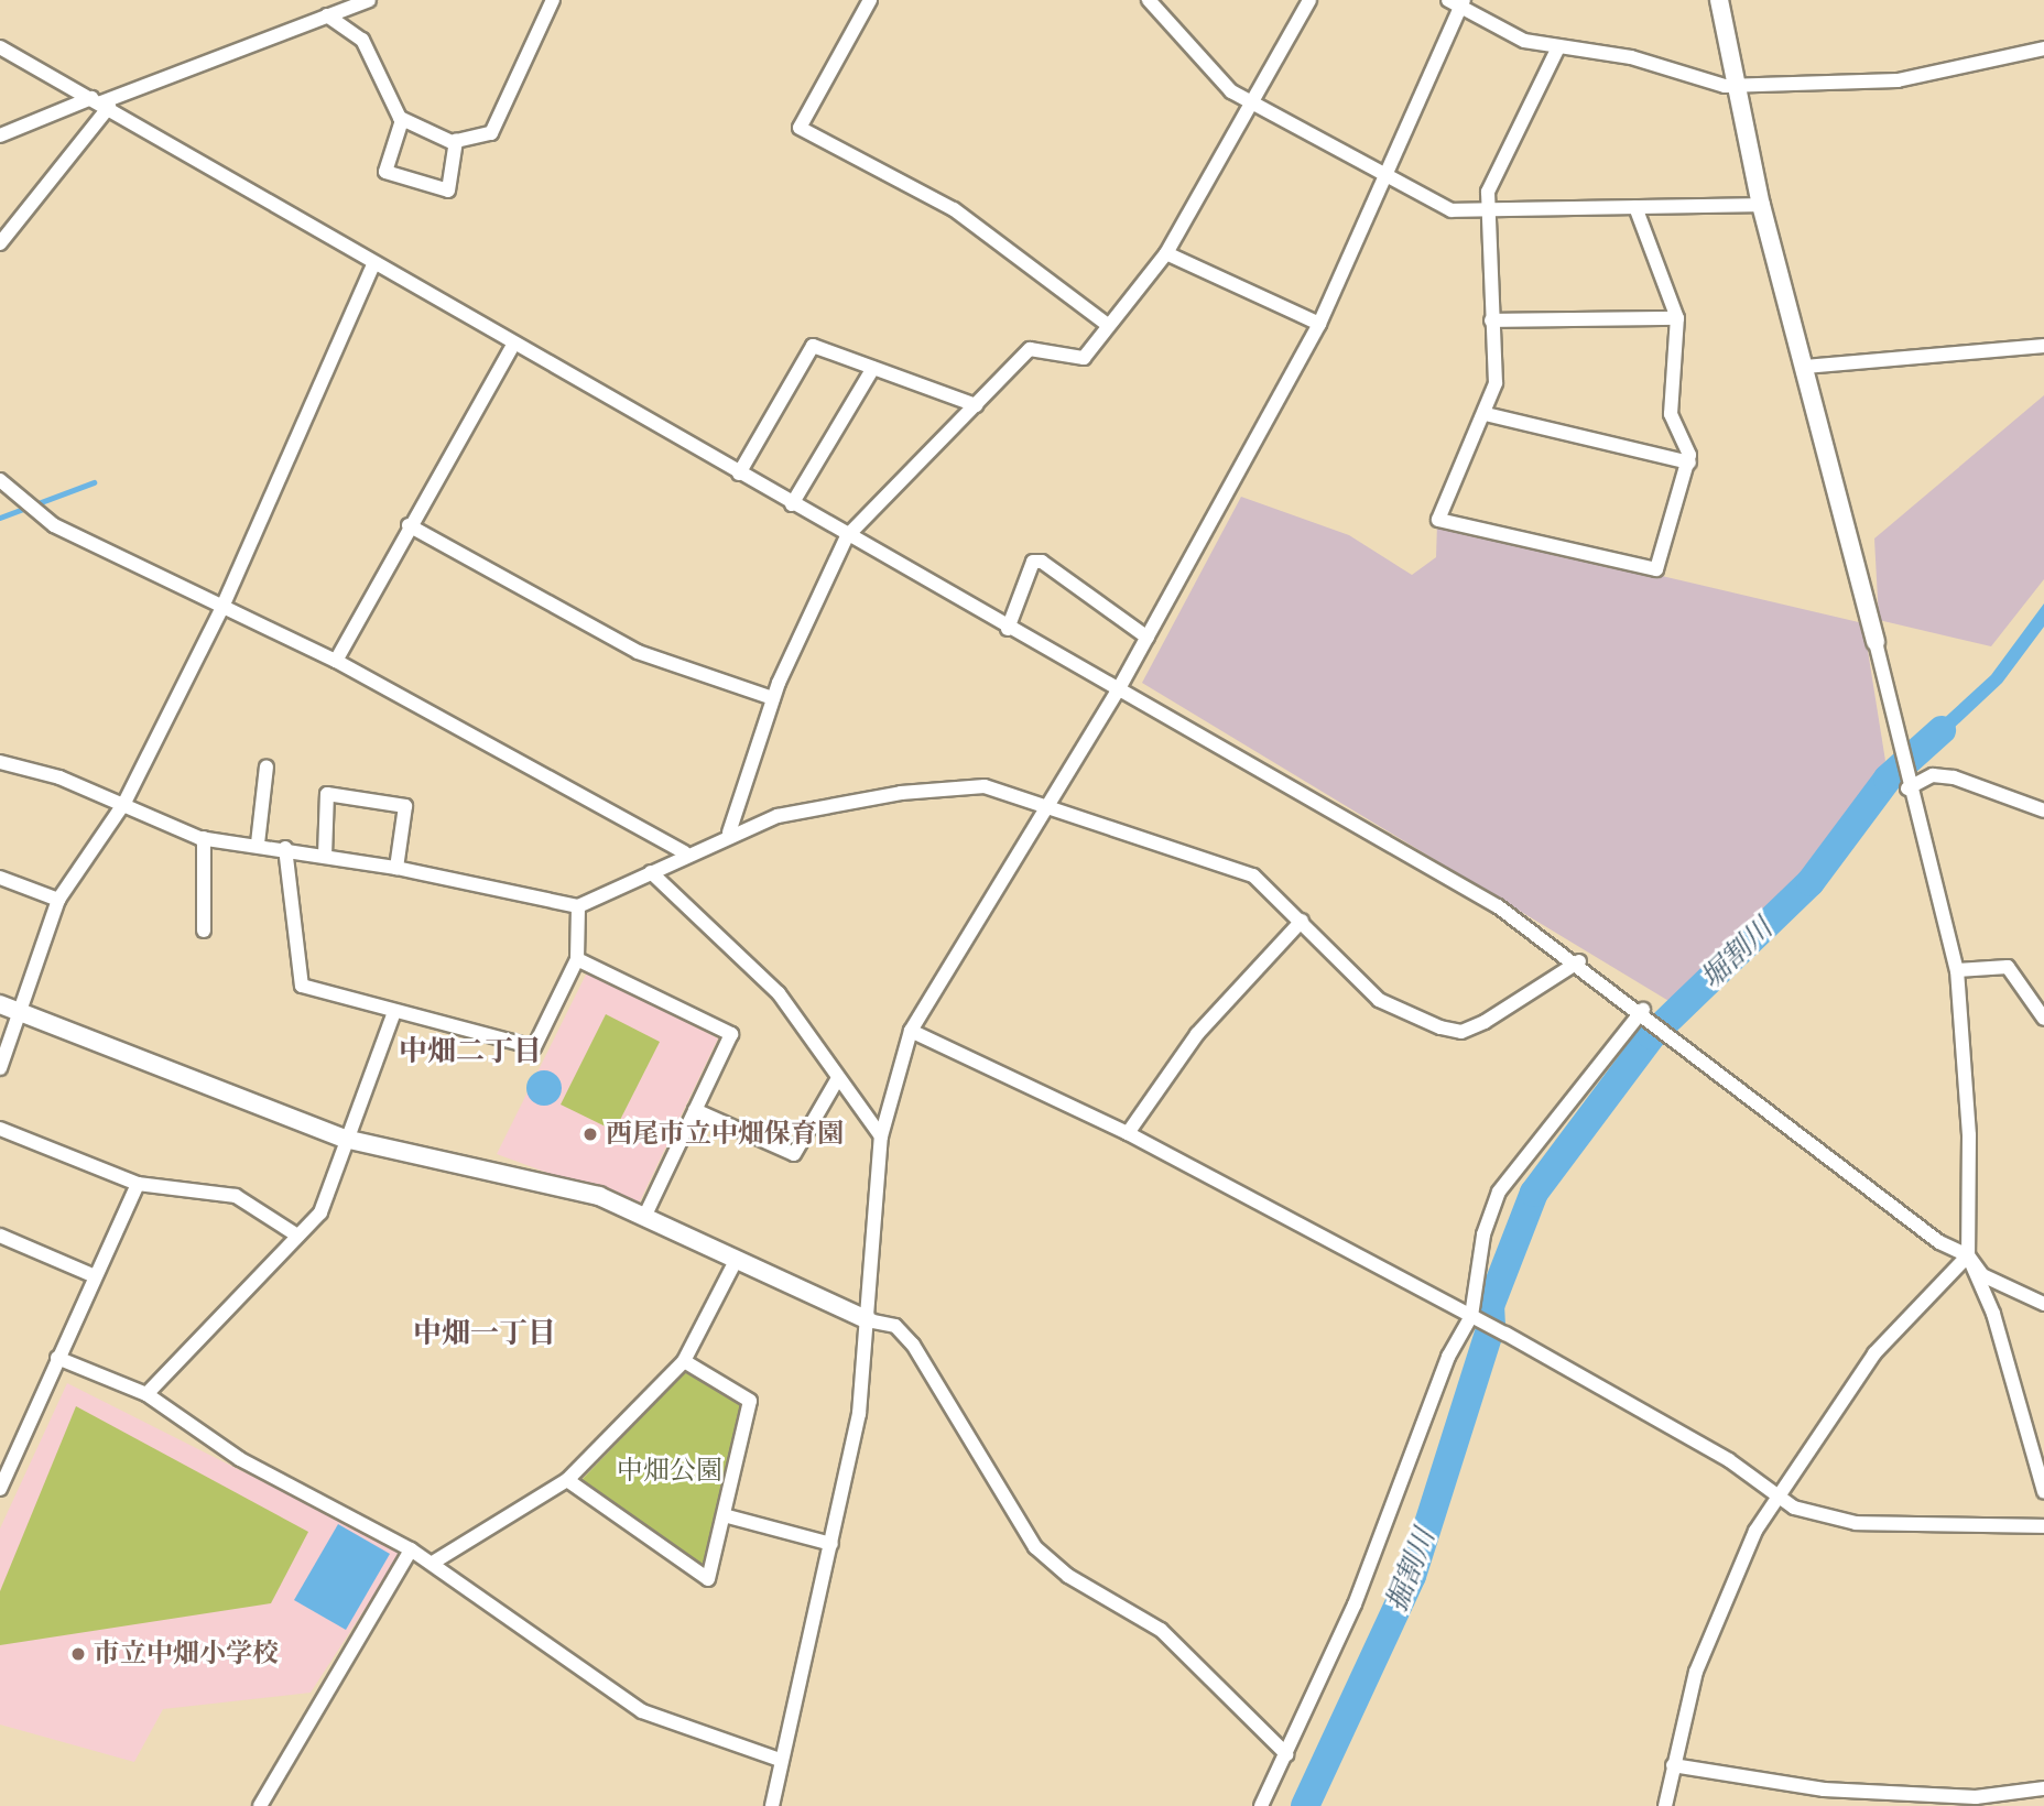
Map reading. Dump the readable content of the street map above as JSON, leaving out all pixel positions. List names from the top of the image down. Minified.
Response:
{"districts":["中畑二丁目","中畑一丁目"],"water":["堀割川","掘割川"],"parks":["中畑公園"],"places":["西尾市立中畑保育園","市立中畑小学校"]}
